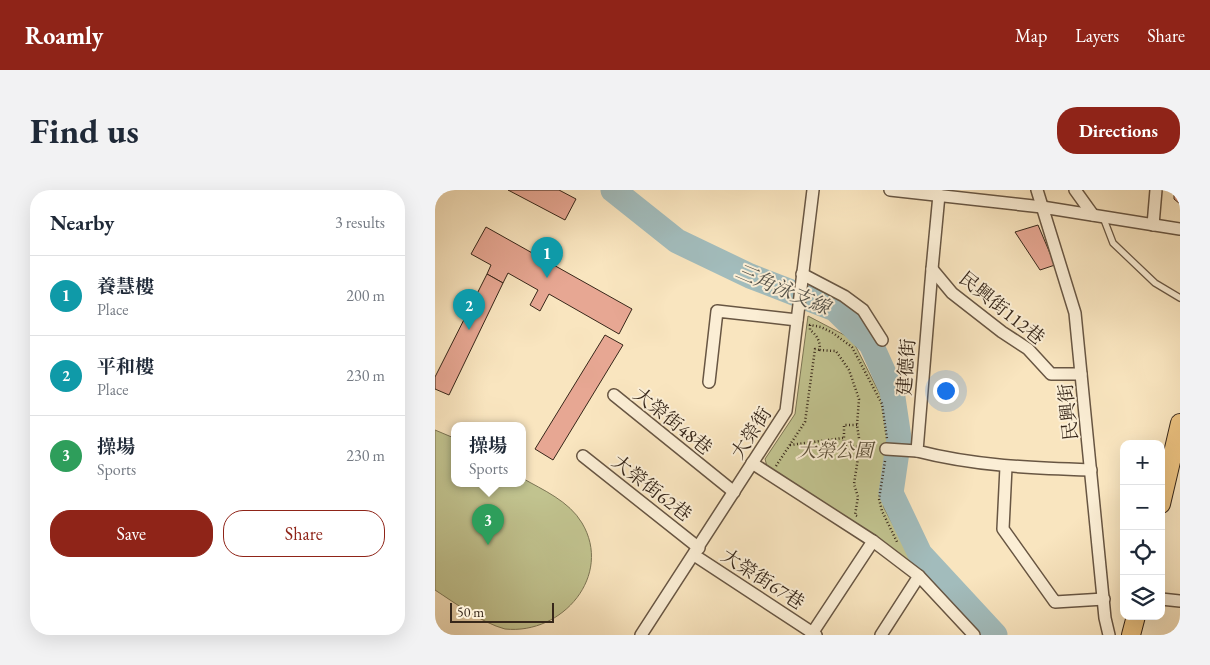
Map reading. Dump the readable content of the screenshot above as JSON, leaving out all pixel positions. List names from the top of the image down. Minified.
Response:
{"streets":{"street":["民興街112巷","建德街","民興街","大榮街48巷","大榮街","大榮街62巷","大榮街67巷"]},"crossings":[["民興街112巷","建德街"],["民興街112巷","民興街"],["大榮街48巷","大榮街"],["大榮街","大榮街62巷"],["大榮街","大榮街67巷"],["大榮街62巷","大榮街67巷"]],"water":["三角泳支線"],"parks":["大榮公園"],"scale_bar":"50 m","page":{"header":"Roamly","nav":["Map","Layers","Share"],"buttons":["Directions",["Save","Share"]],"title":"Find us","heading":["Nearby","3 results"],"pins":["1","2","3"],"list":[{"mark":"1","name":"養慧樓","note":"Place","value":"200 m"},{"mark":"2","name":"平和樓","note":"Place","value":"230 m"},{"mark":"3","name":"操場","note":"Sports","value":"230 m"}],"popup":["操場","Sports"],"map_buttons":["+","−"],"scale":"50 m"}}
